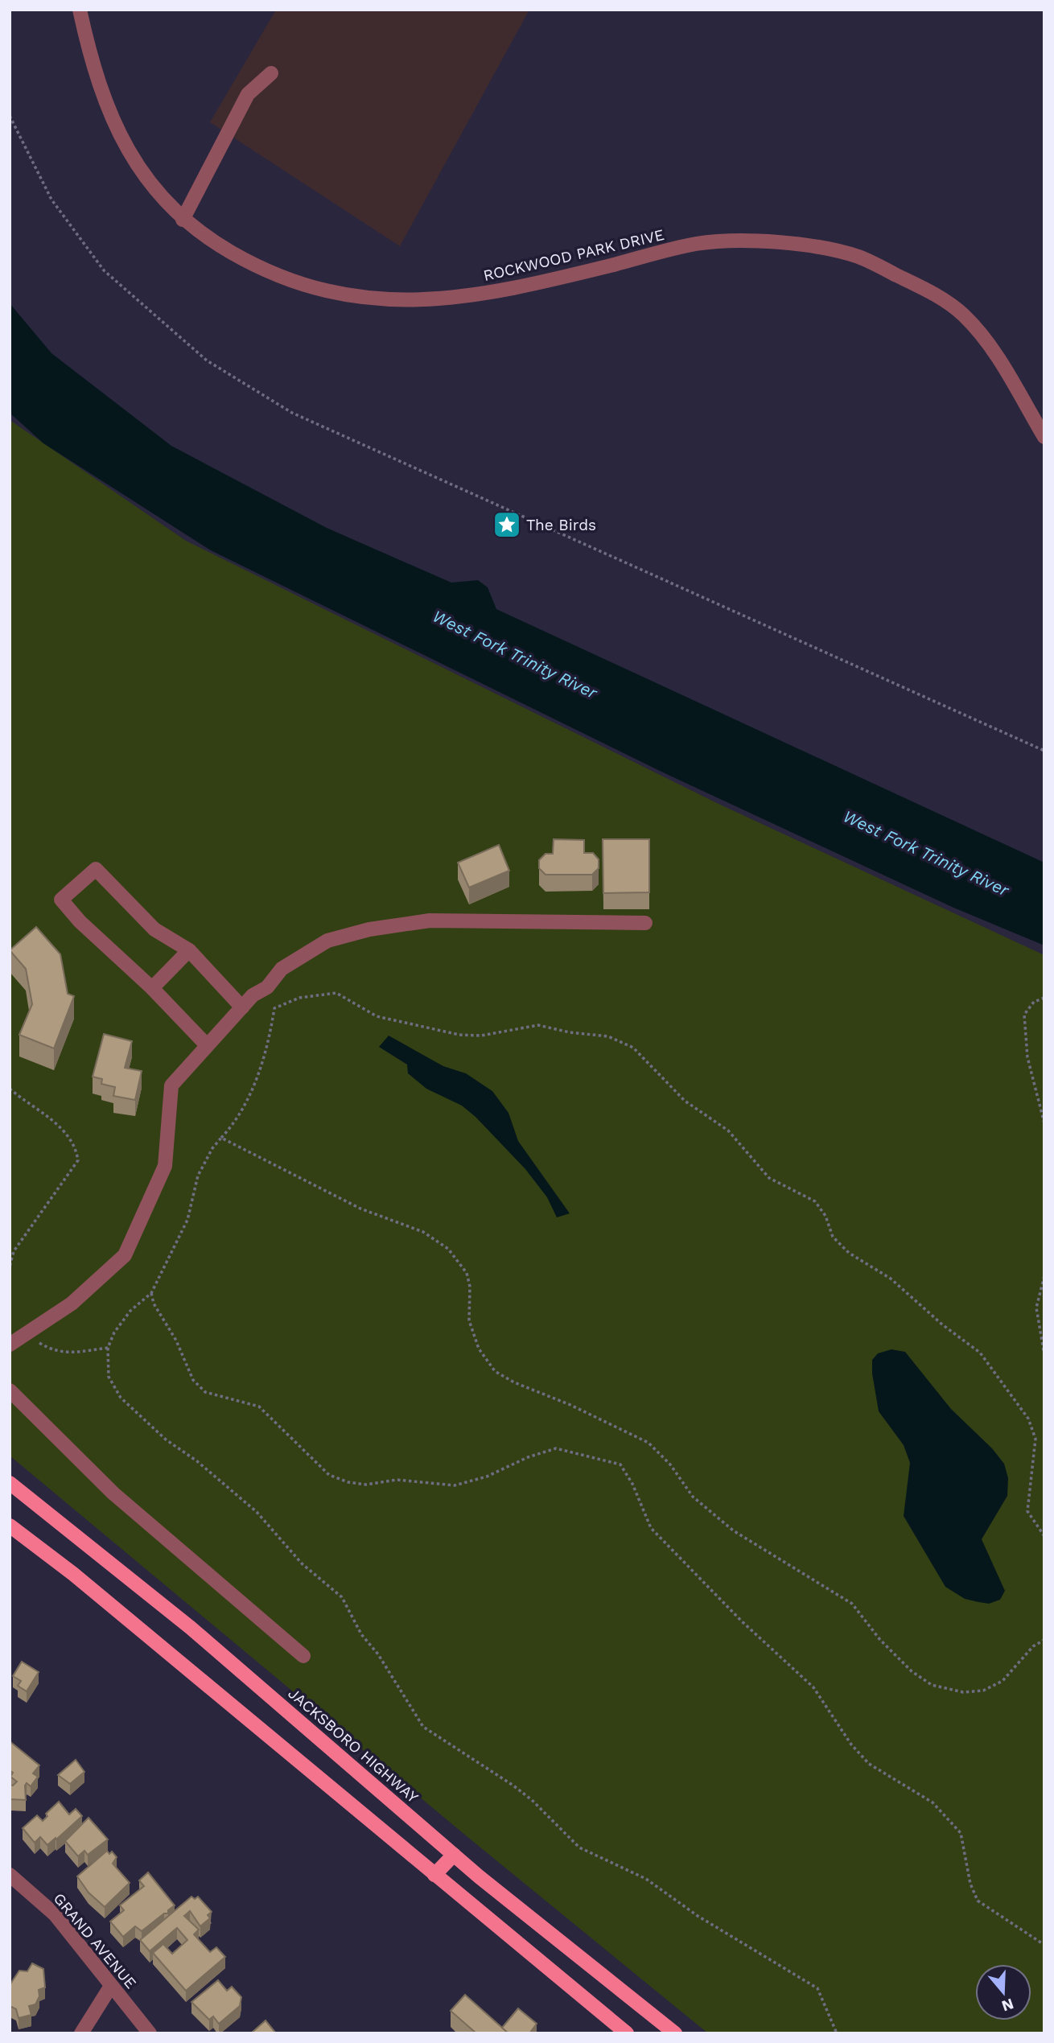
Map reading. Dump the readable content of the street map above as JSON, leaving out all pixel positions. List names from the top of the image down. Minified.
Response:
{"streets":{"main road":["JACKSBORO HIGHWAY"],"street":["ROCKWOOD PARK DRIVE","GRAND AVENUE"]},"water":["West Fork Trinity River"],"places":{"place":["The Birds"]},"north":"bottom"}
